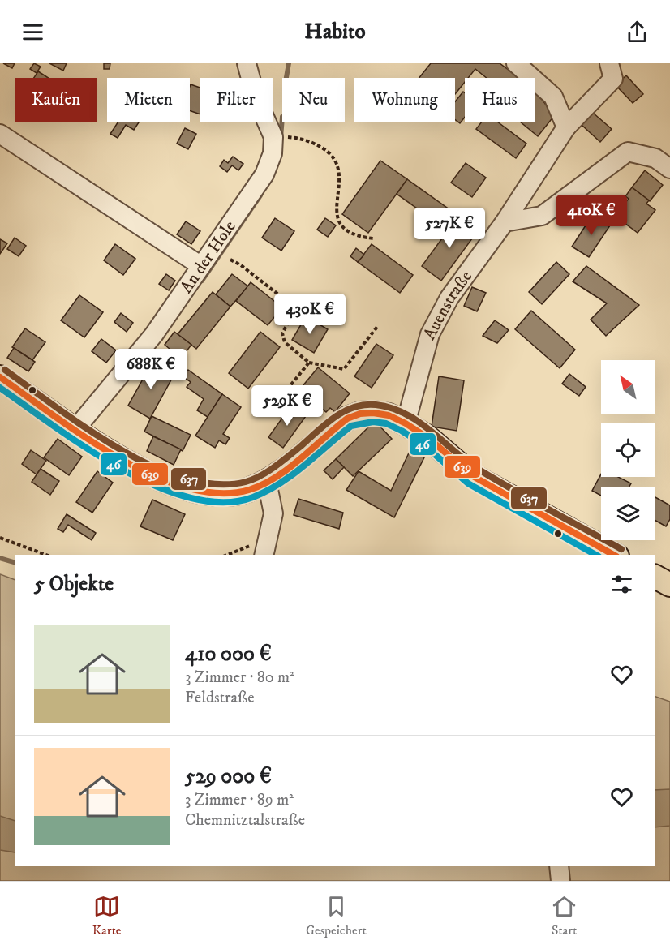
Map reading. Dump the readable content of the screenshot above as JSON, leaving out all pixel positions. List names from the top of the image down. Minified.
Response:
{"streets":{"street":["An der Hole","Auenstraße"]},"lines":["transit line 637","transit line 639","transit line 46"],"north":"top left","page":{"header":"Habito","chip":["Kaufen","Mieten","Filter","Neu","Wohnung","Haus"],"price":["410K €","527K €","430K €","688K €","529K €"],"heading":"5 Objekte","list":[{"name":"410 000 €","note":"3 Zimmer · 80 m² · Feldstraße"},{"name":"529 000 €","note":"3 Zimmer · 89 m² · Chemnitztalstraße"}],"tabs":["Karte","Gespeichert","Start"]}}
